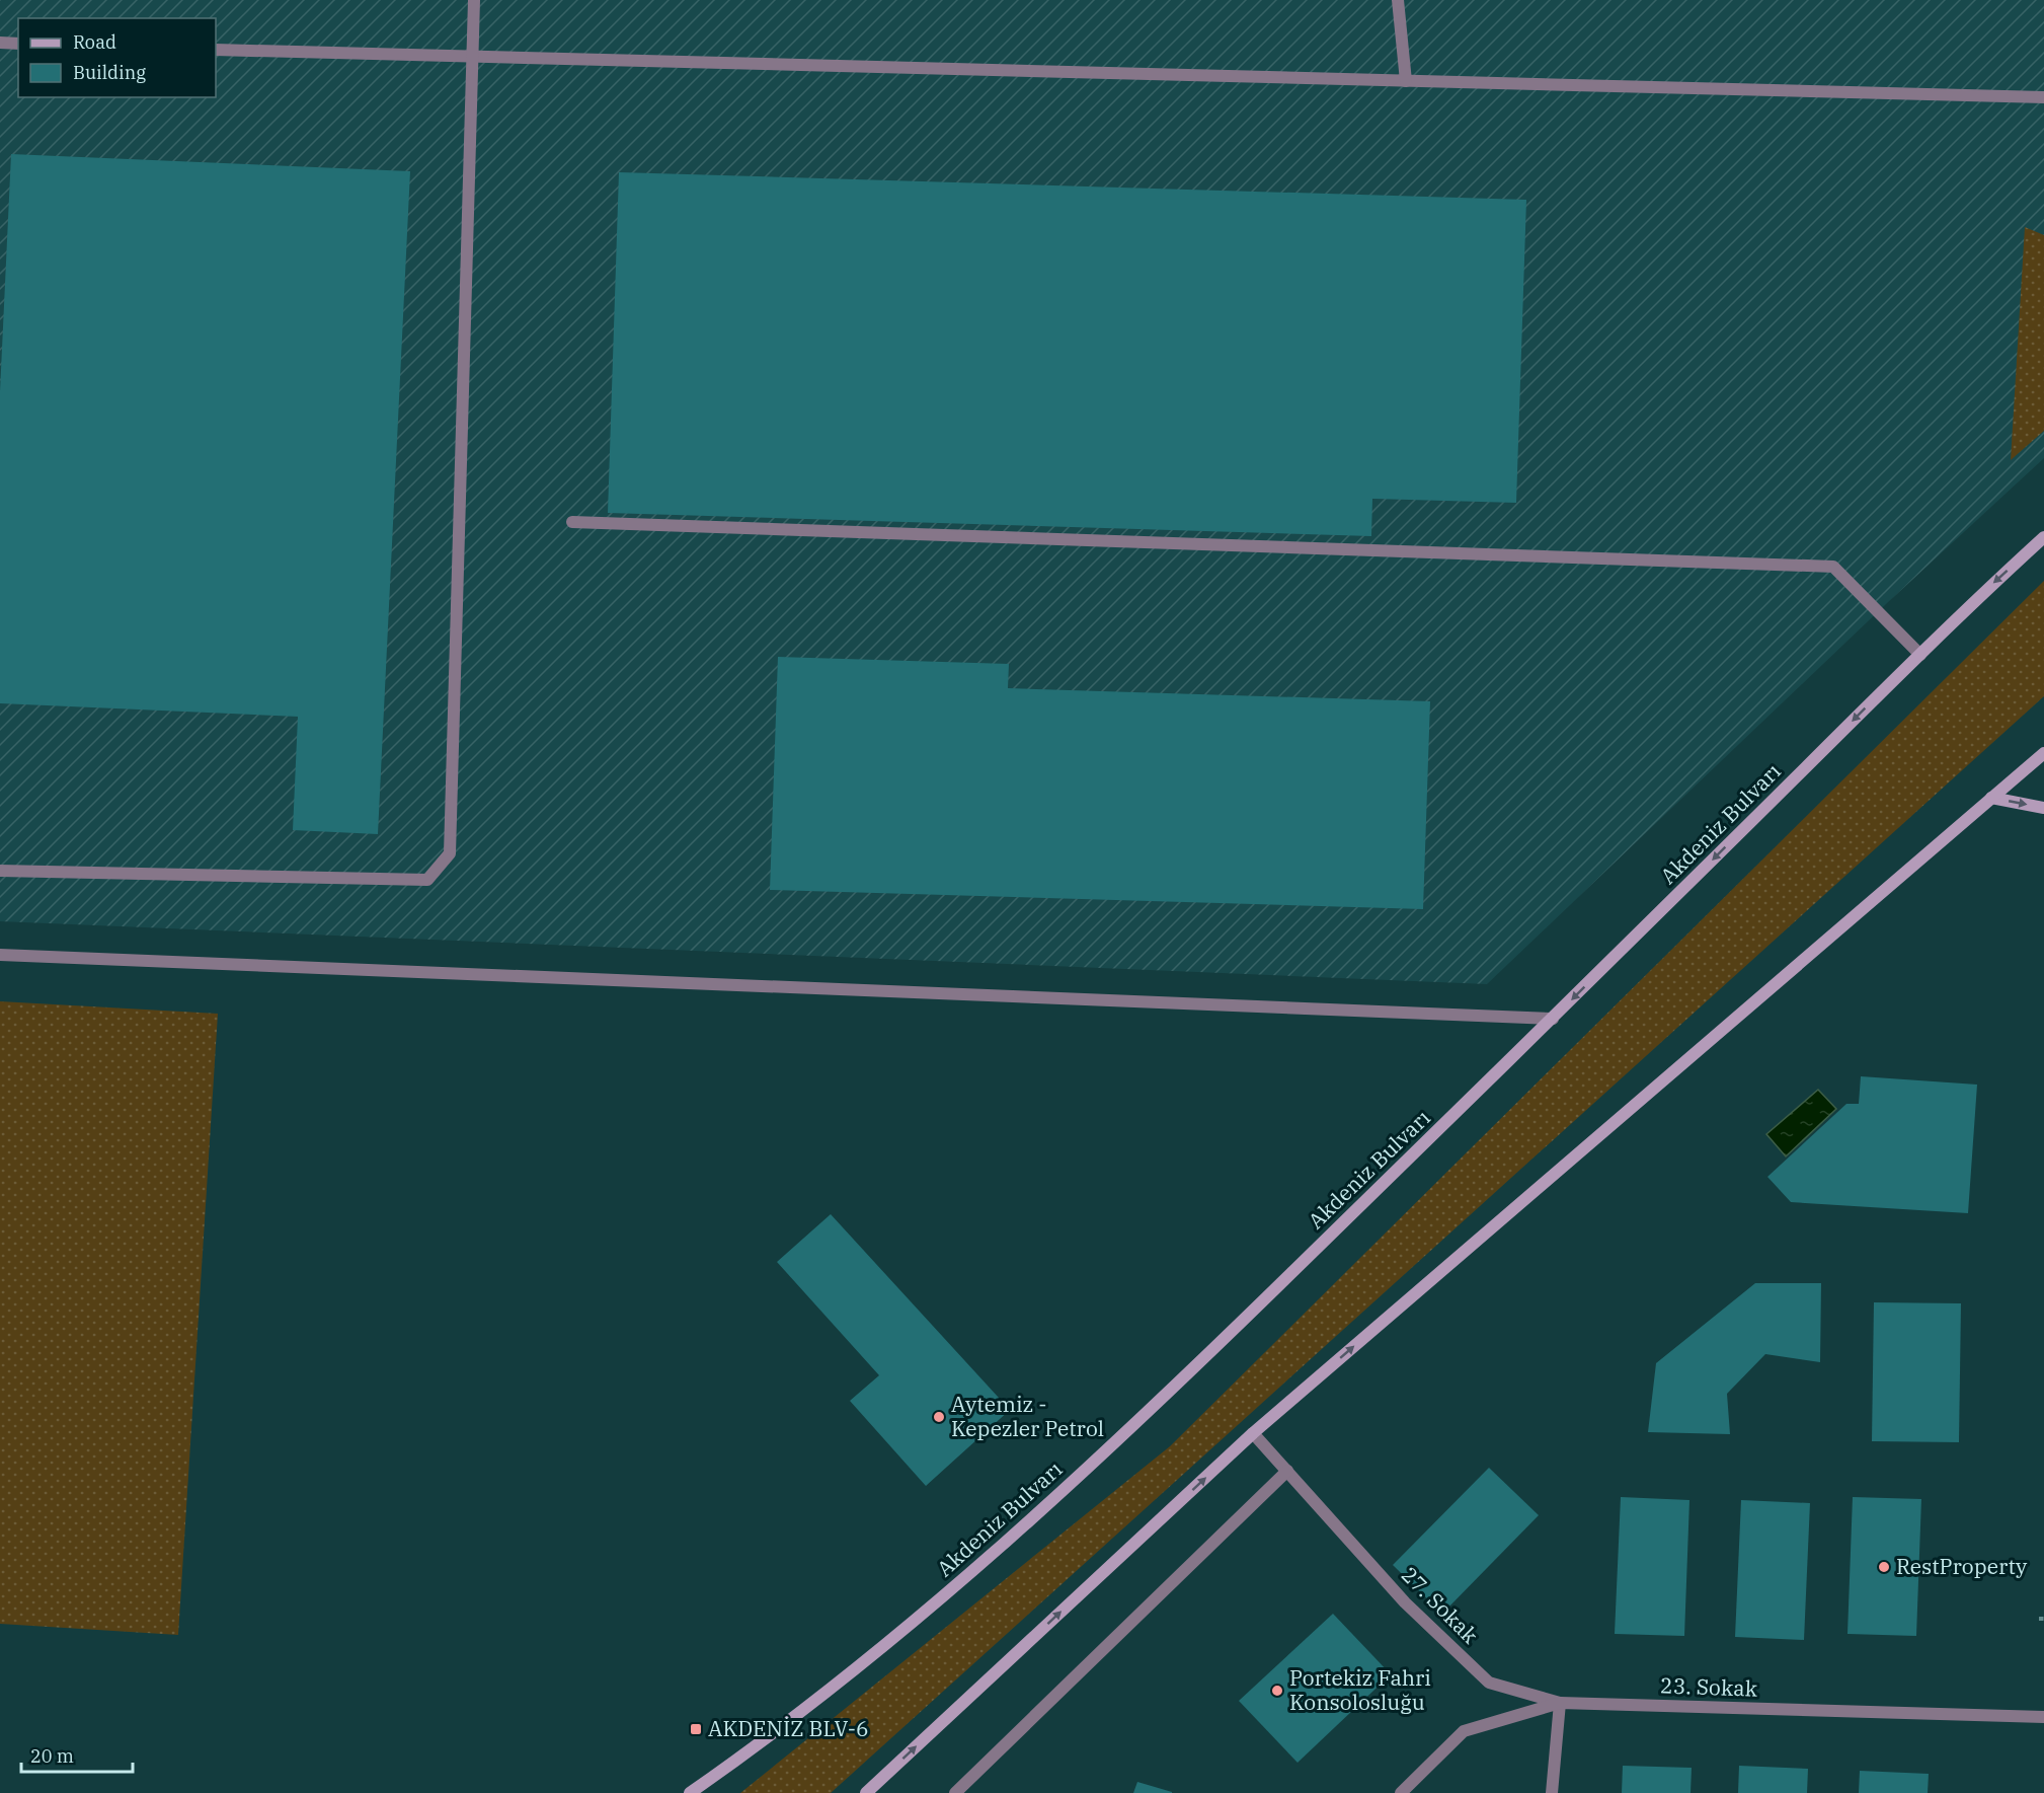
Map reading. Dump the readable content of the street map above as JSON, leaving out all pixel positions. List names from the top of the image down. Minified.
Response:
{"streets":{"main road":["Akdeniz Bulvarı"],"street":["27. Sokak","23. Sokak"]},"crossings":[["27. Sokak","23. Sokak"]],"one_way":["Akdeniz Bulvarı"],"places":{"other":["Aytemiz - Kepezler Petrol","RestProperty","Portekiz Fahri Konsolosluğu"],"transit":["AKDENİZ BLV-6"]},"legend":["Road","Building"],"scale_bar":"20 m"}
